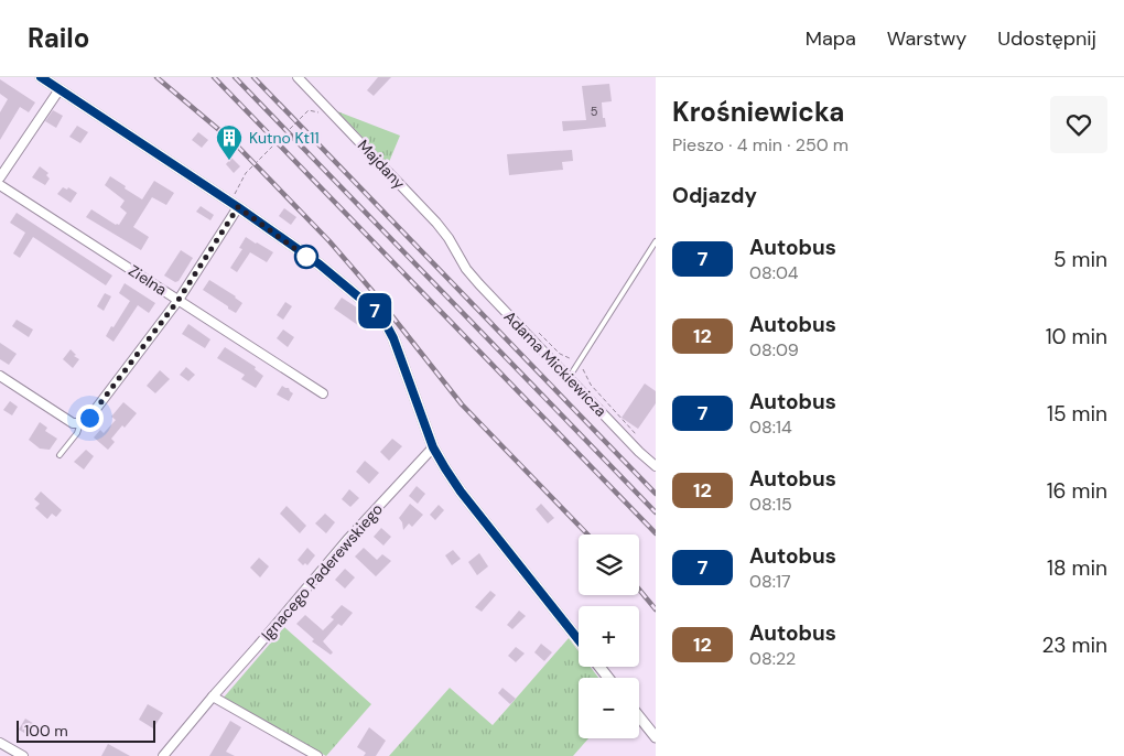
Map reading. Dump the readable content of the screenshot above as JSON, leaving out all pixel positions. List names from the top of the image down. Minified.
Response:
{"streets":{"street":["Majdany","Zielna","Adama Mickiewicza","Ignacego Paderewskiego"]},"crossings":[["Majdany","Adama Mickiewicza"]],"places":{"building":["Kutno Kt11"]},"lines":["bus line 7"],"house_numbers":["5"],"scale_bar":"100 m","page":{"header":"Railo","nav":["Mapa","Warstwy","Udostępnij"],"on_map":"7","heading":[["Krośniewicka","Pieszo · 4 min · 250 m"],"Odjazdy"],"list":[{"mark":"7","name":"Autobus","note":"08:04","value":"5 min"},{"mark":"12","name":"Autobus","note":"08:09","value":"10 min"},{"mark":"7","name":"Autobus","note":"08:14","value":"15 min"},{"mark":"12","name":"Autobus","note":"08:15","value":"16 min"},{"mark":"7","name":"Autobus","note":"08:17","value":"18 min"},{"mark":"12","name":"Autobus","note":"08:22","value":"23 min"}],"map_buttons":["+","−"],"scale":"100 m"}}
